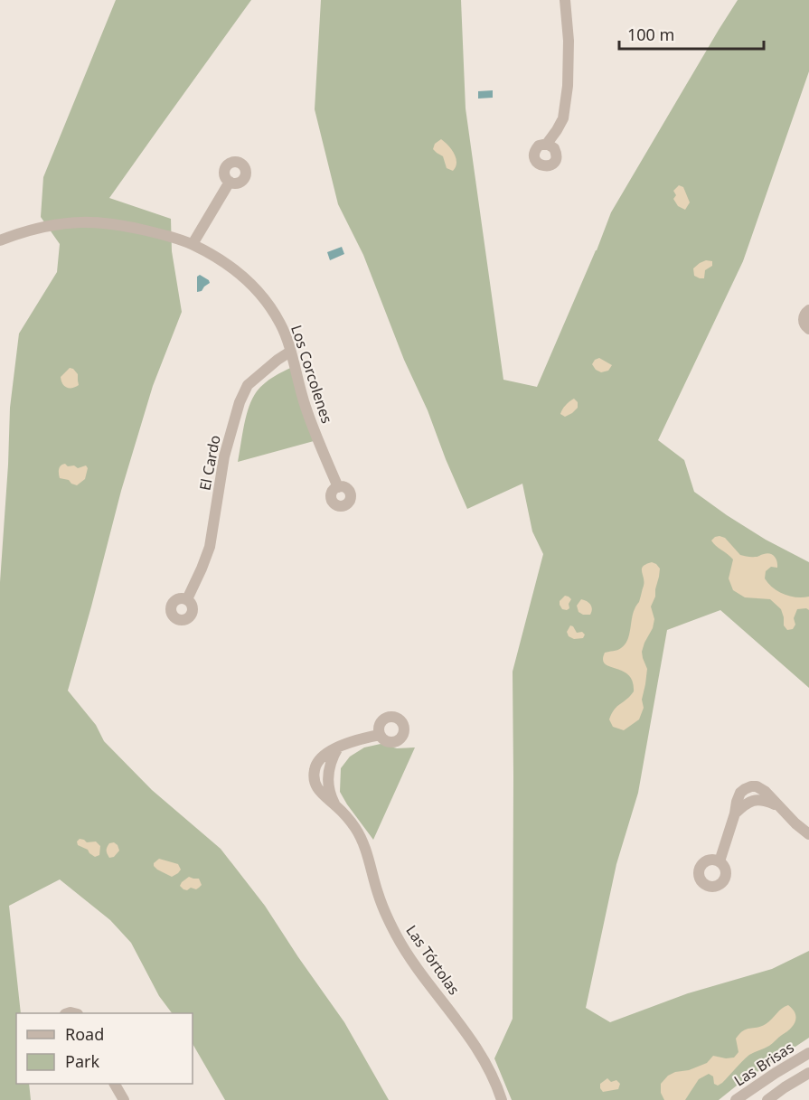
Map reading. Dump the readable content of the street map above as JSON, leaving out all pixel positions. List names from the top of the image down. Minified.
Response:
{"streets":{"street":["Los Corcolenes","El Cardo","Las Tórtolas","Las Brisas"]},"crossings":[["Los Corcolenes","El Cardo"]],"legend":["Road","Park"],"scale_bar":"100 m"}
